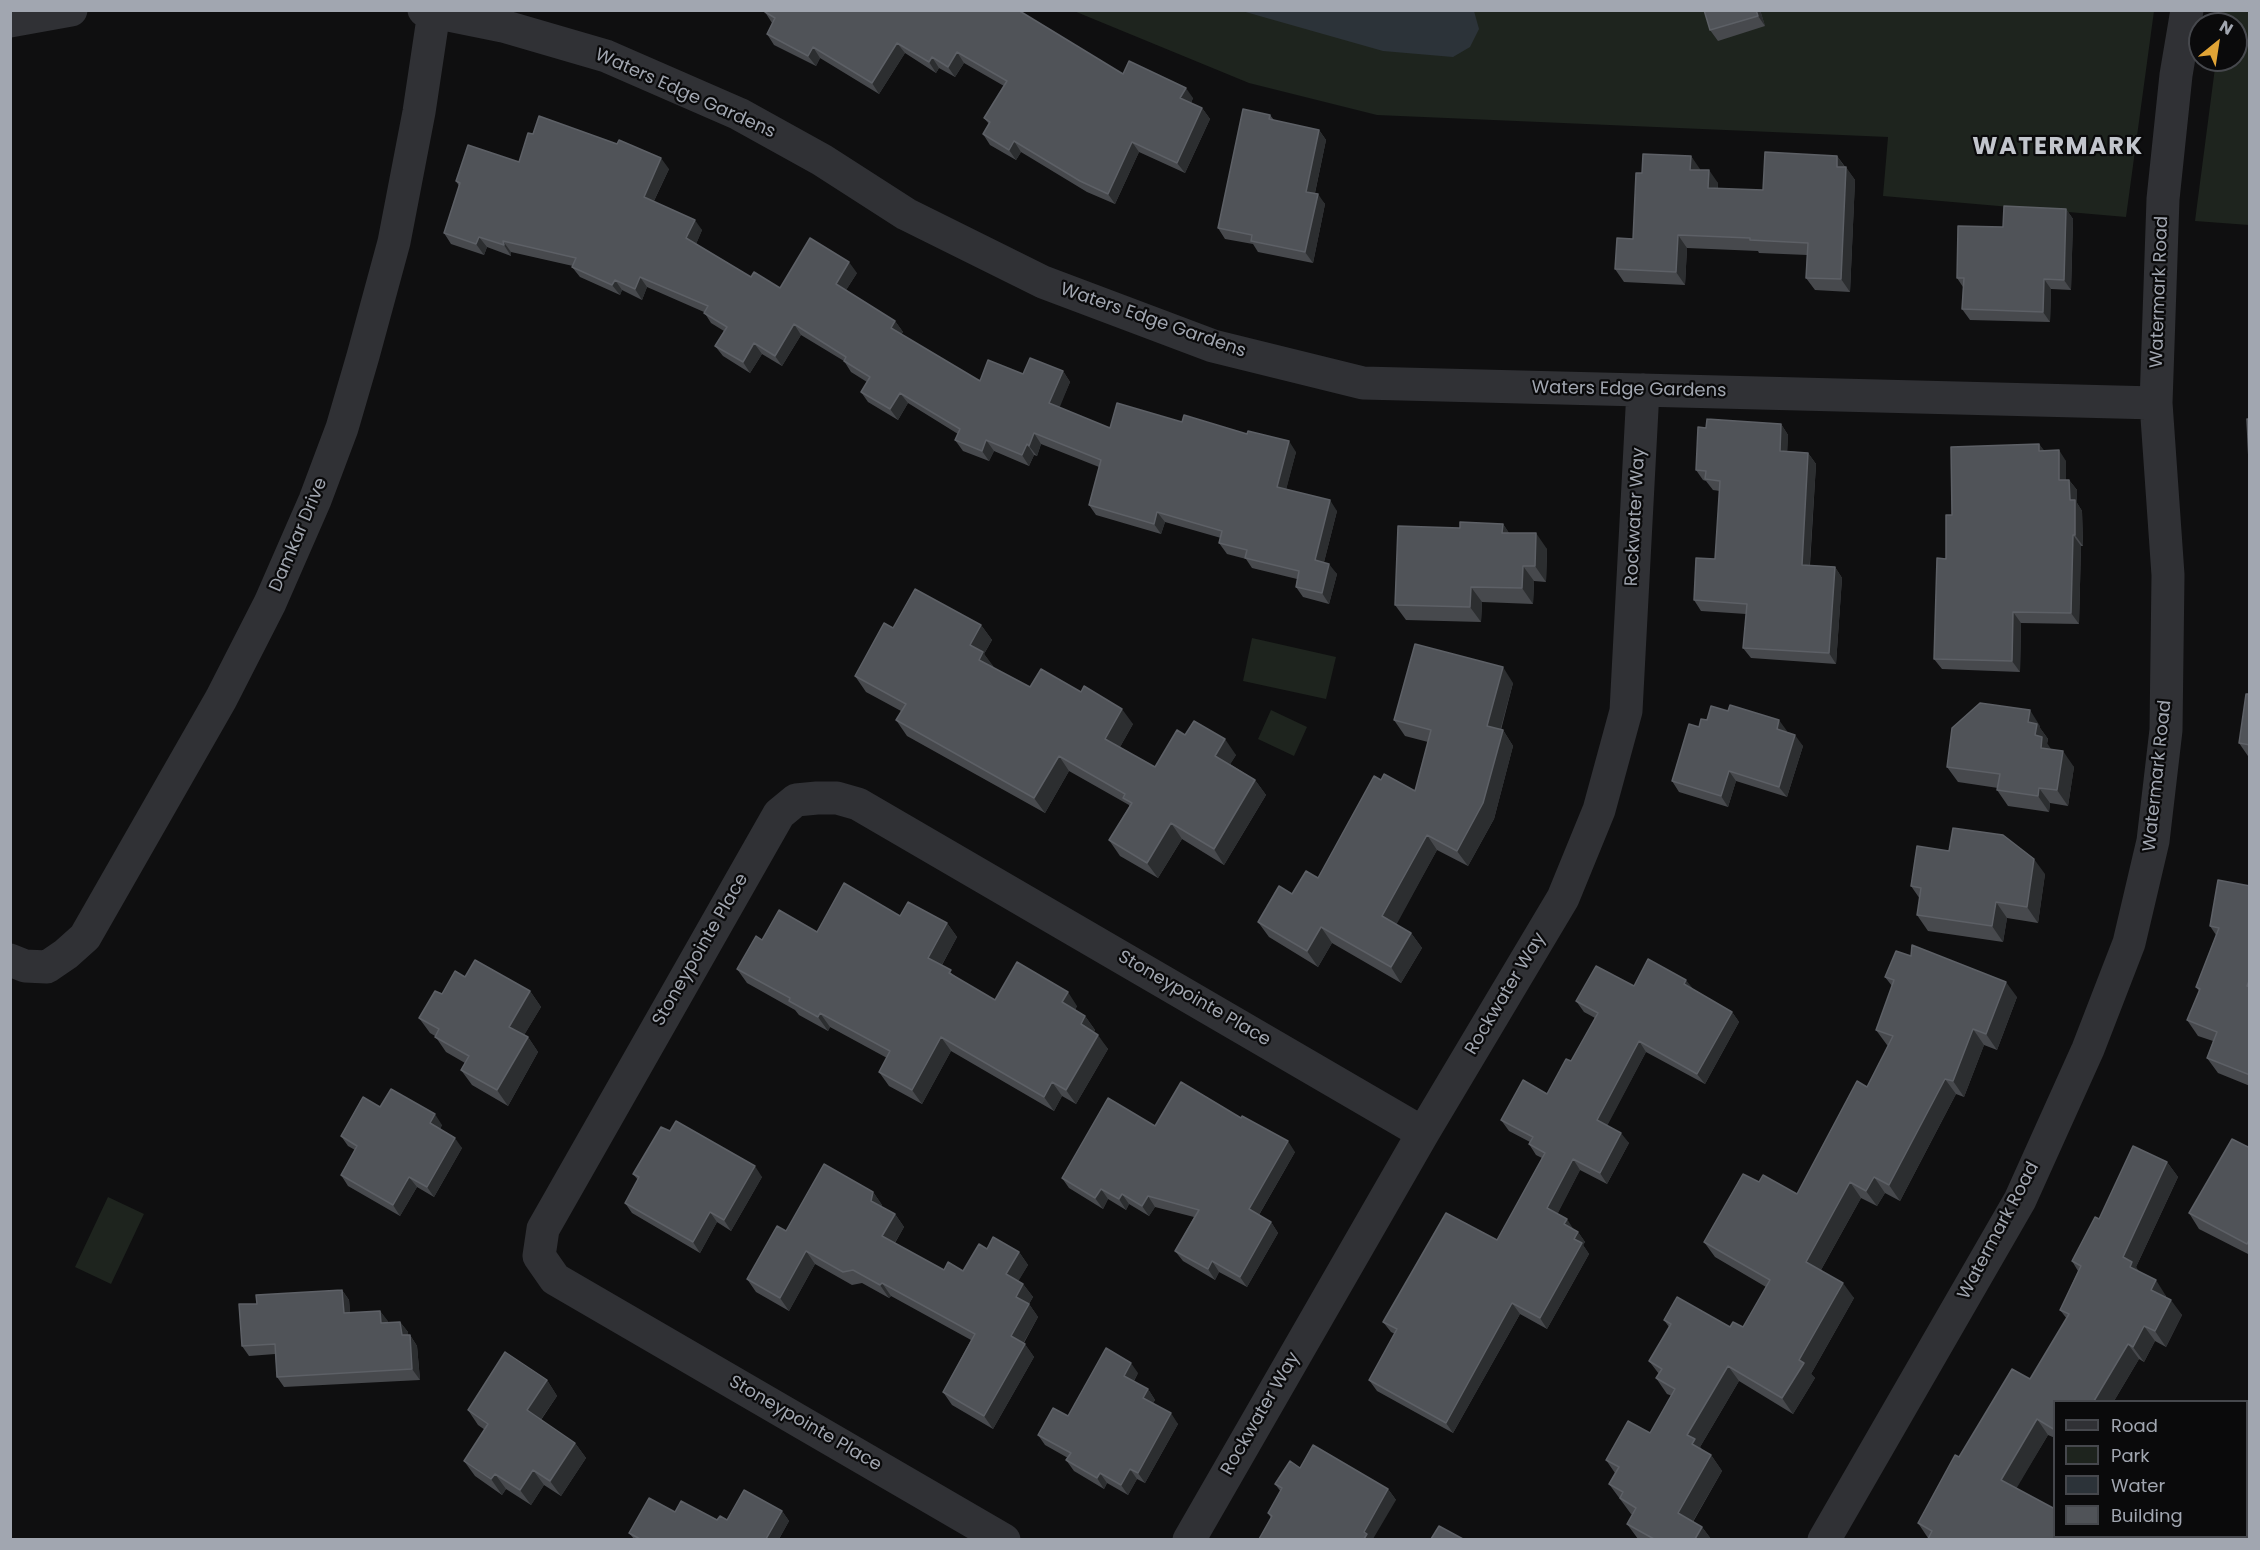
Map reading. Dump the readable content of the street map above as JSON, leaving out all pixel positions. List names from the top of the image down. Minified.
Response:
{"streets":{"street":["Waters Edge Gardens","Watermark Road","Rockwater Way","Damkar Drive","Stoneypointe Place"]},"crossings":[["Waters Edge Gardens","Watermark Road"],["Waters Edge Gardens","Rockwater Way"],["Waters Edge Gardens","Damkar Drive"],["Rockwater Way","Stoneypointe Place"]],"districts":["WATERMARK"],"legend":["Road","Park","Water","Building"],"north":"top right"}
